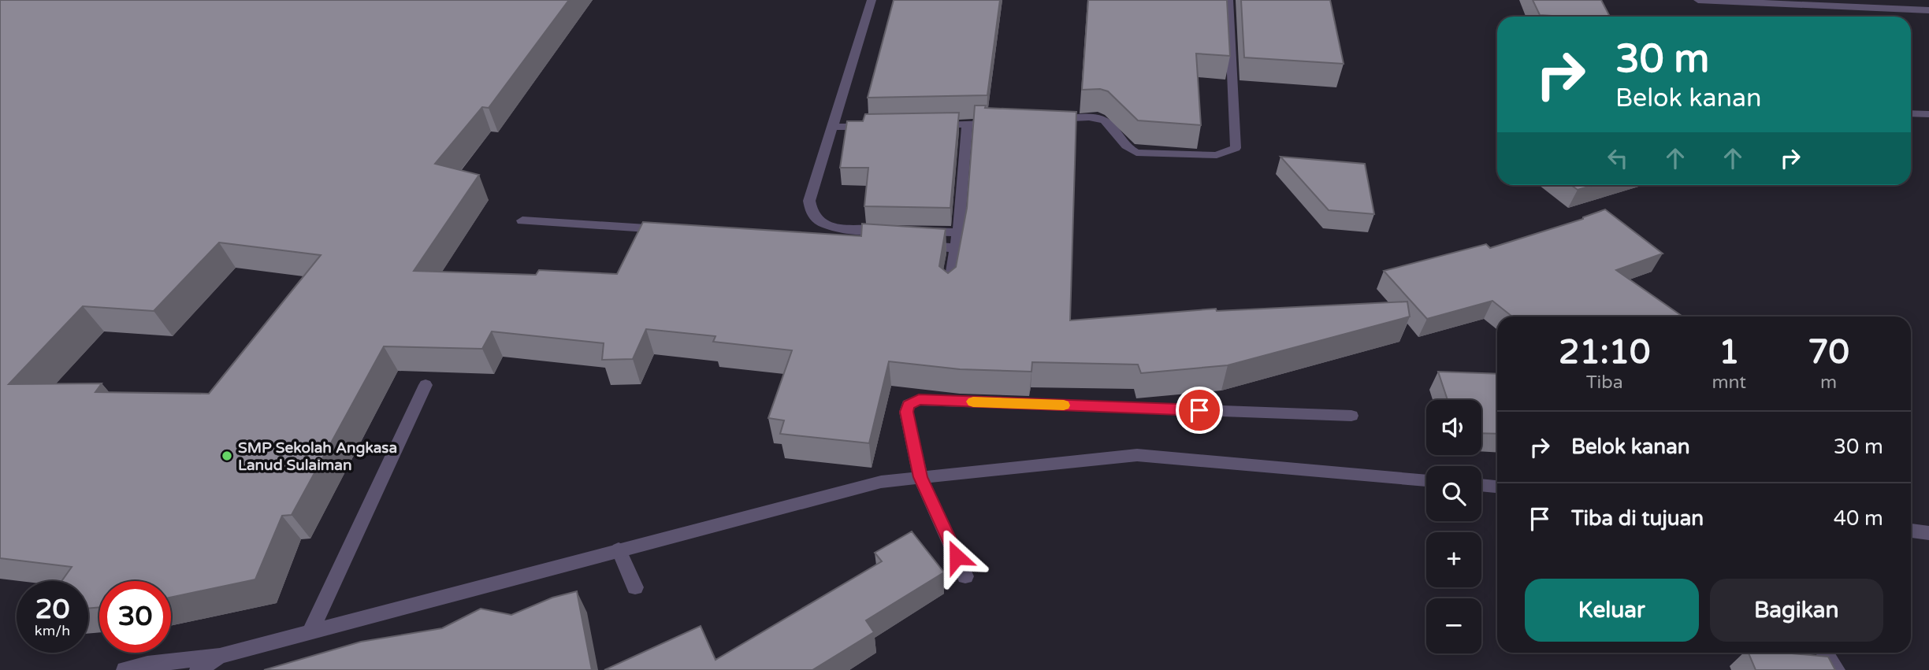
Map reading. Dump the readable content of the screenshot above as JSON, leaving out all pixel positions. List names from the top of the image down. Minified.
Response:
{"places":["SMP Sekolah Angkasa Lanud Sulaiman"],"page":{"turn":["30 m","Belok kanan"],"eta":["21:10","Tiba","1","mnt","70","m"],"map_buttons":["+","−"],"list":[{"name":"Belok kanan","value":"30 m"},{"name":"Tiba di tujuan","value":"40 m"}],"buttons":["Keluar","Bagikan"],"speed":"20 km/h","limit":"30"}}
